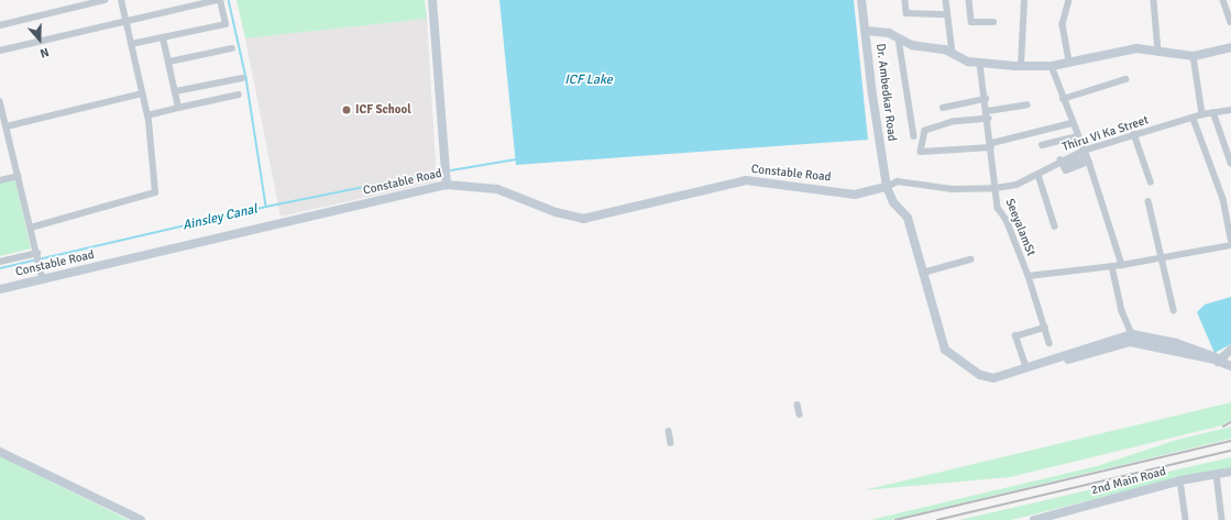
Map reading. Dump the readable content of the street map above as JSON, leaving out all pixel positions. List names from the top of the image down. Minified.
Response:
{"streets":{"street":["Dr. Ambedkar Road","Thiru Vi Ka Street","Constable Road","SeeyalamSt","2nd Main Road"]},"crossings":[["Dr. Ambedkar Road","Thiru Vi Ka Street"],["Dr. Ambedkar Road","Constable Road"],["Thiru Vi Ka Street","Constable Road"],["Thiru Vi Ka Street","SeeyalamSt"]],"water":["ICF Lake","Ainsley Canal"],"places":["ICF School"],"north":"bottom"}
